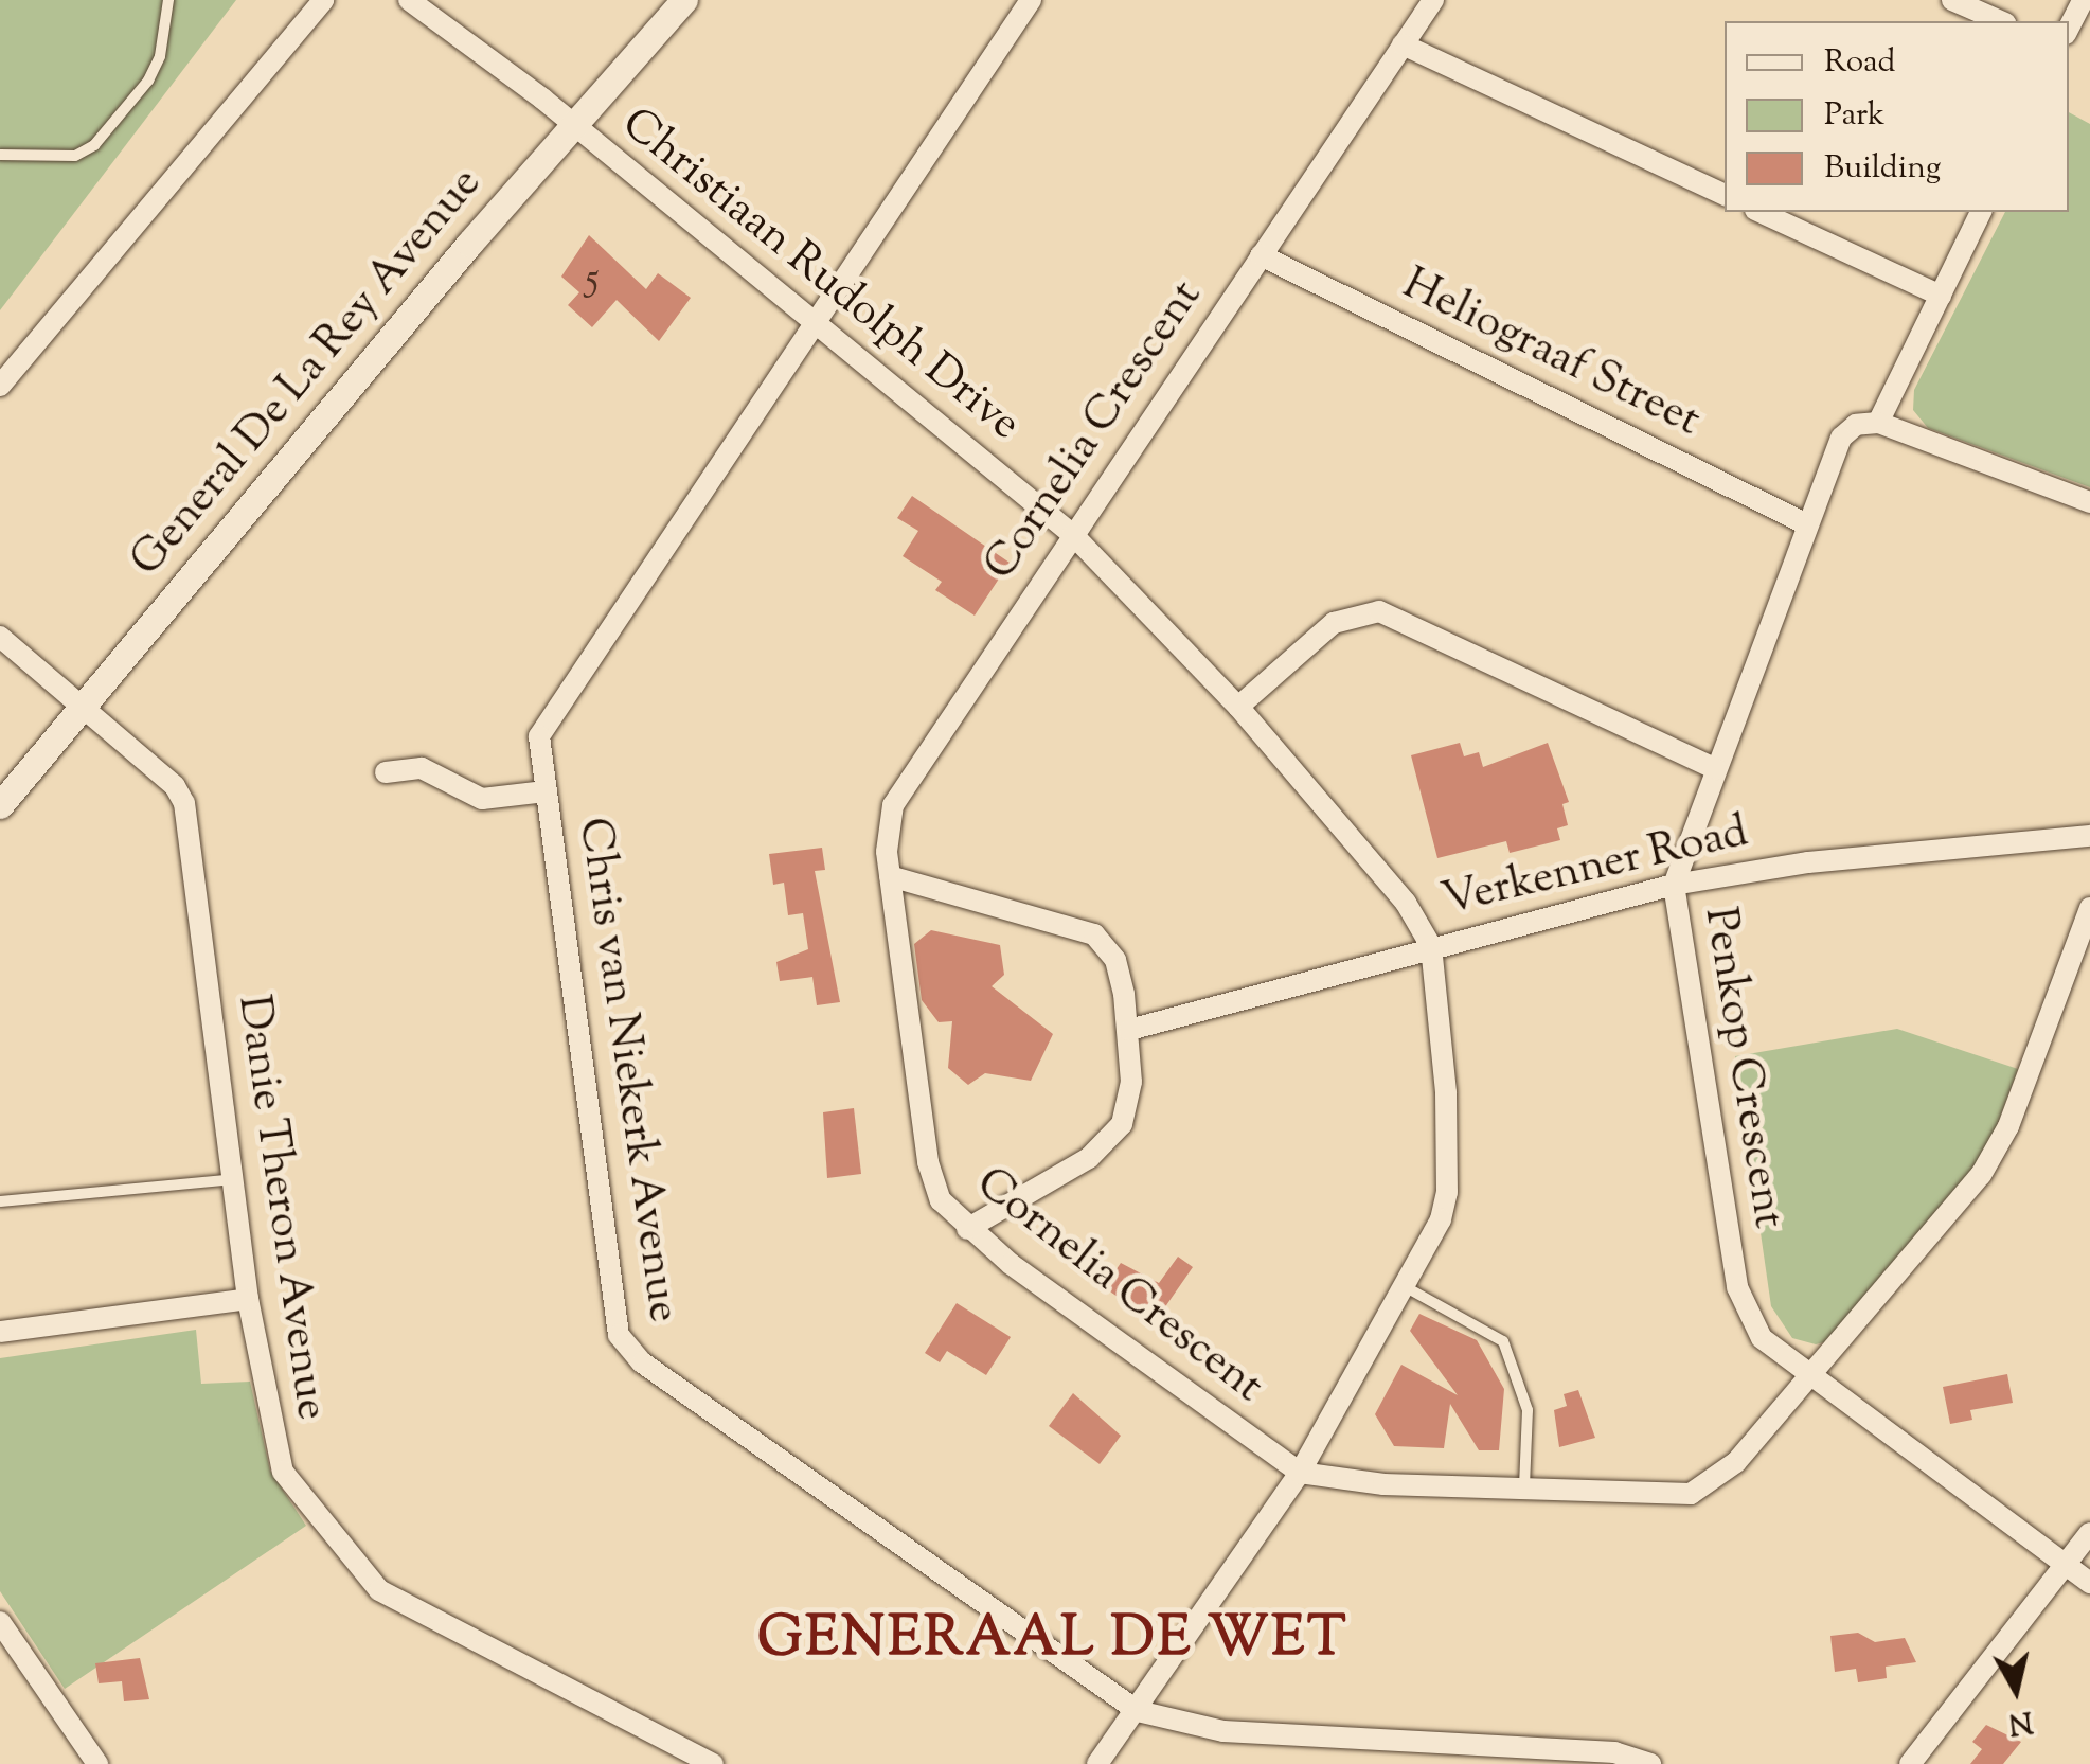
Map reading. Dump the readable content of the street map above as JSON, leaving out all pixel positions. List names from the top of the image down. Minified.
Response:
{"streets":{"street":["Christiaan Rudolph Drive","Heliograaf Street","General De La Rey Avenue","Cornelia Crescent","Verkenner Road","Penkop Crescent","Chris van Niekerk Avenue","Danie Theron Avenue"]},"crossings":[["Christiaan Rudolph Drive","General De La Rey Avenue"],["Christiaan Rudolph Drive","Cornelia Crescent"],["Christiaan Rudolph Drive","Verkenner Road"],["Christiaan Rudolph Drive","Chris van Niekerk Avenue"],["Heliograaf Street","Cornelia Crescent"],["Heliograaf Street","Penkop Crescent"],["General De La Rey Avenue","Danie Theron Avenue"],["Cornelia Crescent","Penkop Crescent"],["Verkenner Road","Penkop Crescent"]],"districts":["GENERAAL DE WET"],"house_numbers":["5"],"legend":["Road","Park","Building"],"north":"bottom"}
